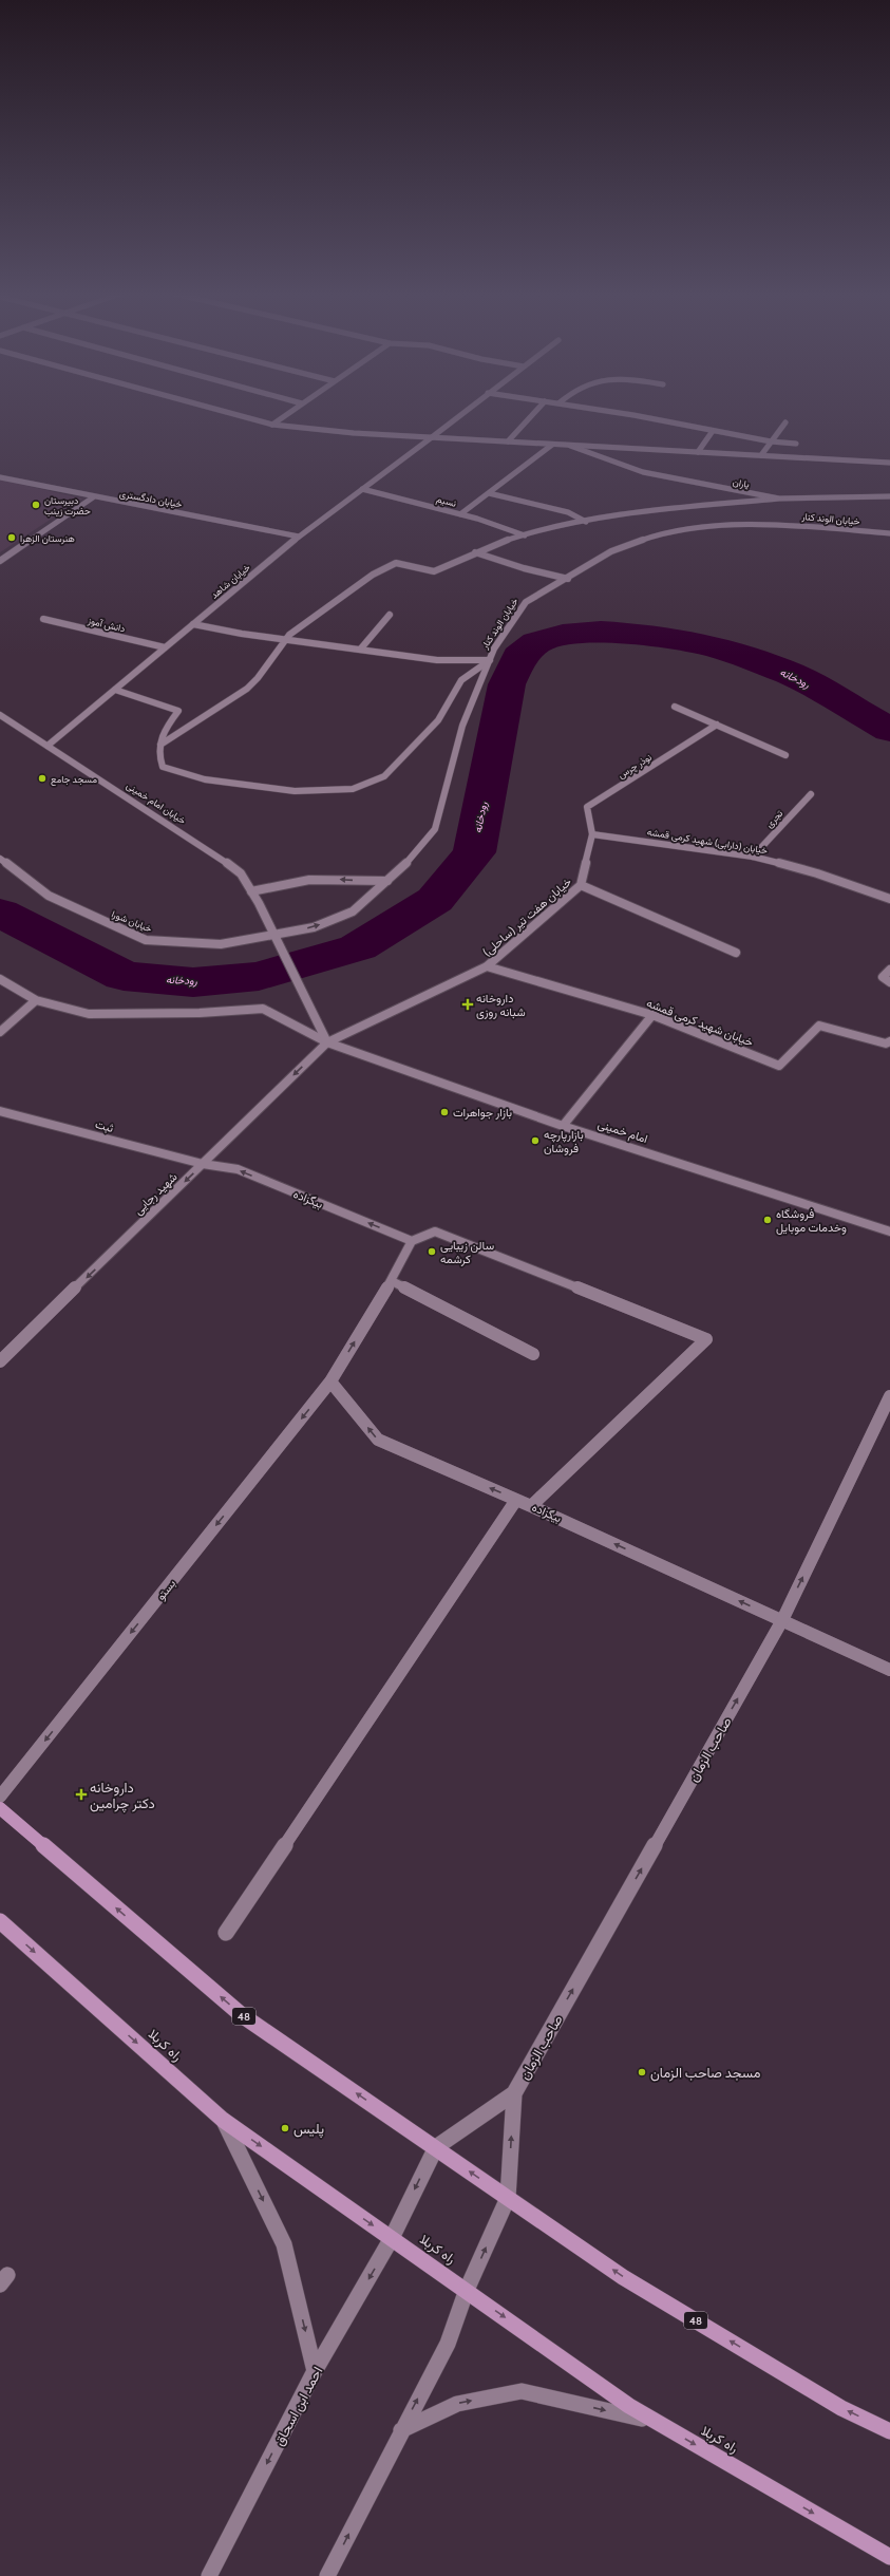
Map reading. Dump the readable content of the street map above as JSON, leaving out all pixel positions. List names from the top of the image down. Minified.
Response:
{"streets":{"main road":["48","راه کربلا"],"street":["یاران","خیابان دادگستری","نسیم","خیابان الوند کنار","خیابان شاهد","دانش آموز","نوذر چرس","خیابان امام خمینی","تجری","خیابان (دارابی) شهید کرمی قمشه","خیابان هفت تیر (ساحلی)","خیابان شورا","خیابان شهید کرمی قمشه","ثبت","امام خمینی","شهید رجایی","بیگزاده","بستو","صاحب الزمان","احمد ابن اسحاق"]},"crossings":[["خیابان دادگستری","خیابان شاهد"],["نسیم","خیابان شاهد"],["خیابان الوند کنار","خیابان امام خمینی"],["خیابان الوند کنار","خیابان شورا"],["خیابان شاهد","دانش آموز"],["خیابان شاهد","خیابان امام خمینی"],["نوذر چرس","خیابان (دارابی) شهید کرمی قمشه"],["نوذر چرس","خیابان هفت تیر (ساحلی)"],["خیابان امام خمینی","خیابان هفت تیر (ساحلی)"],["خیابان امام خمینی","خیابان شورا"],["خیابان امام خمینی","امام خمینی"],["خیابان امام خمینی","شهید رجایی"],["تجری","خیابان (دارابی) شهید کرمی قمشه"],["خیابان (دارابی) شهید کرمی قمشه","خیابان هفت تیر (ساحلی)"],["خیابان هفت تیر (ساحلی)","خیابان شهید کرمی قمشه"],["خیابان هفت تیر (ساحلی)","امام خمینی"],["خیابان هفت تیر (ساحلی)","شهید رجایی"],["ثبت","شهید رجایی"],["ثبت","بیگزاده"],["امام خمینی","شهید رجایی"],["شهید رجایی","بیگزاده"],["بیگزاده","بستو"],["بیگزاده","صاحب الزمان"],["صاحب الزمان","48"],["صاحب الزمان","احمد ابن اسحاق"],["48","احمد ابن اسحاق"],["راه کربلا","احمد ابن اسحاق"]],"one_way":["شهید رجایی","بیگزاده","صاحب الزمان","راه کربلا","احمد ابن اسحاق"],"water":["رودخانه"],"places":{"other":["دبیرستان حضرت زینب","هنرستان الزهرا","مسجد جامع","بازار جواهرات","بازارپارچه فروشان","فروشگاه وخدمات موبایل","سالن زیبایی کرشمه","مسجد صاحب الزمان","پلیس"],"health":["داروخانه شبانه روزی","داروخانه دکتر چرامین"]}}
